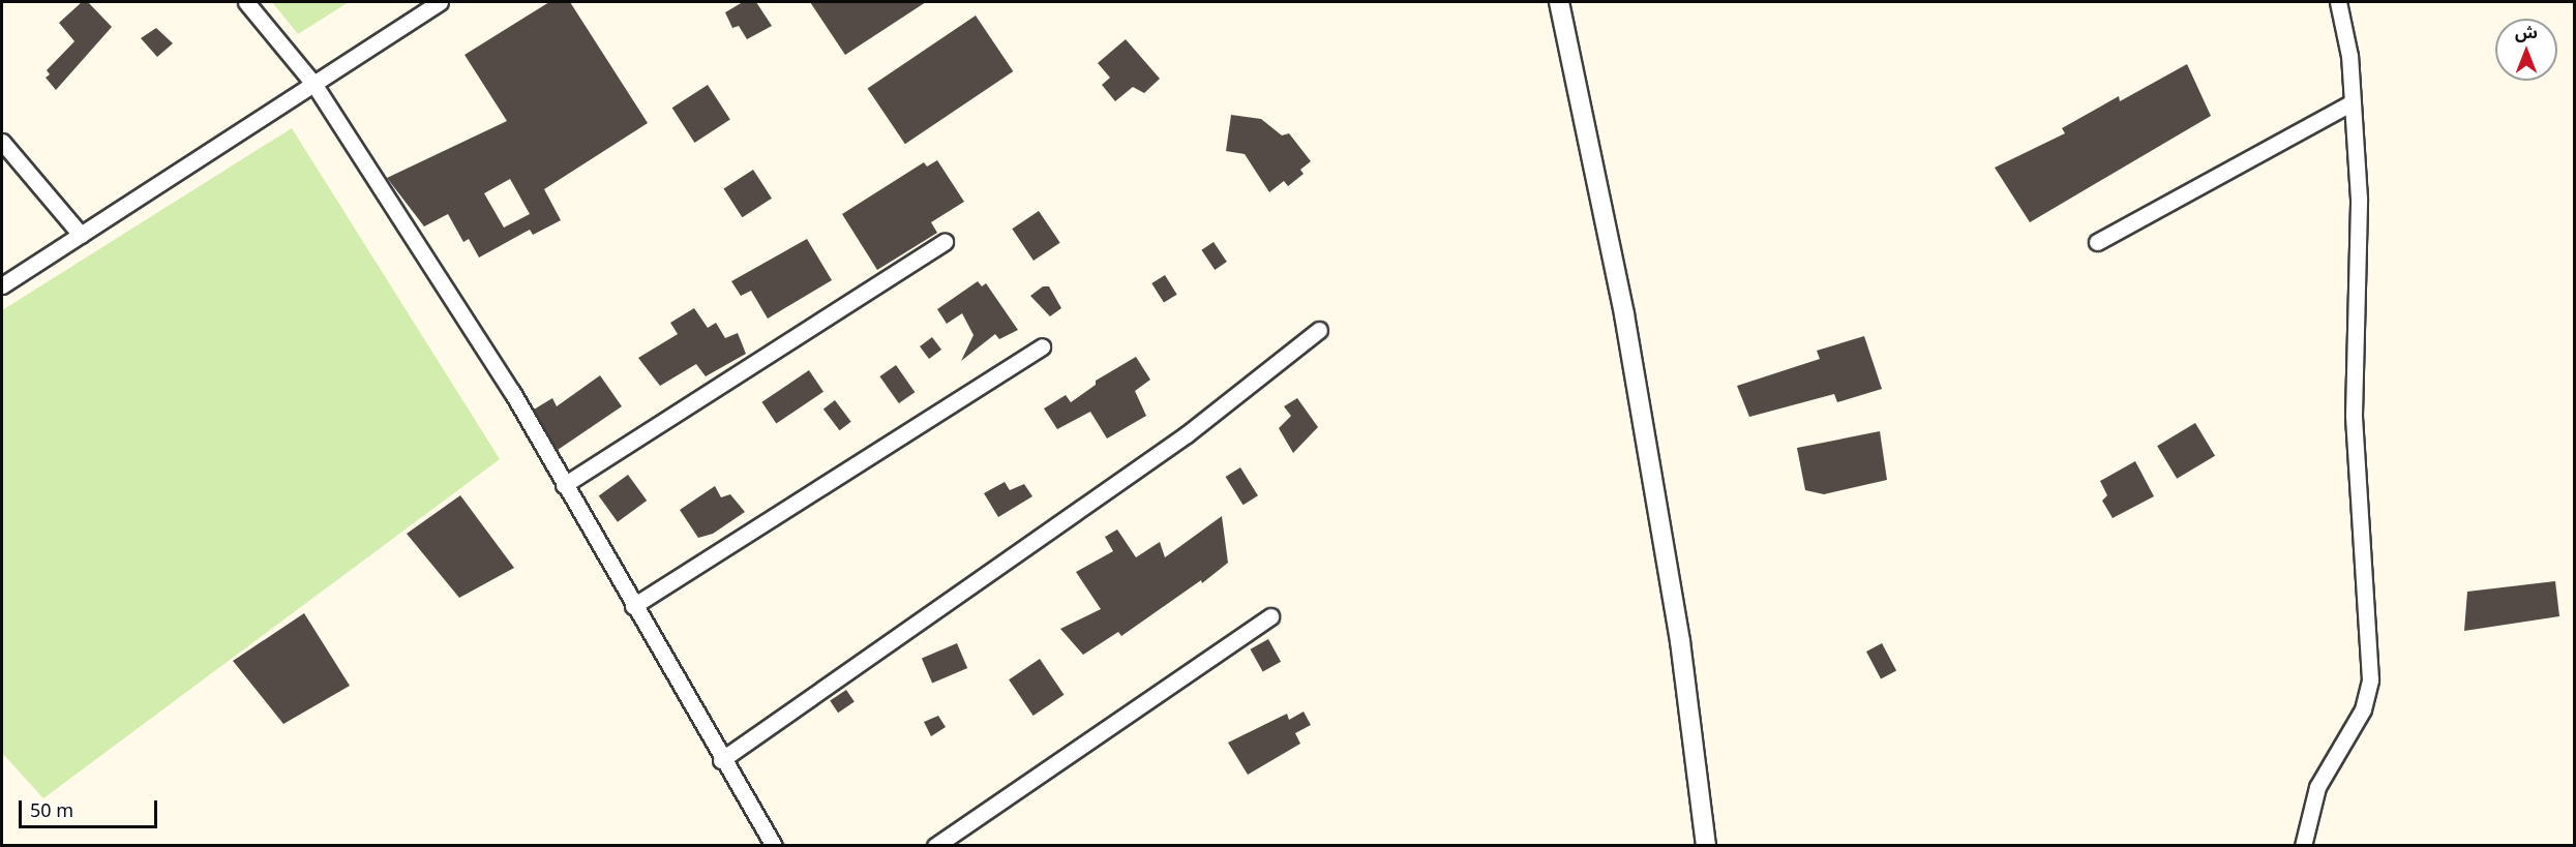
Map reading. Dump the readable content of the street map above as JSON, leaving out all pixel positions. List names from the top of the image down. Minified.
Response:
{"scale_bar":"50 m","north":"top"}
